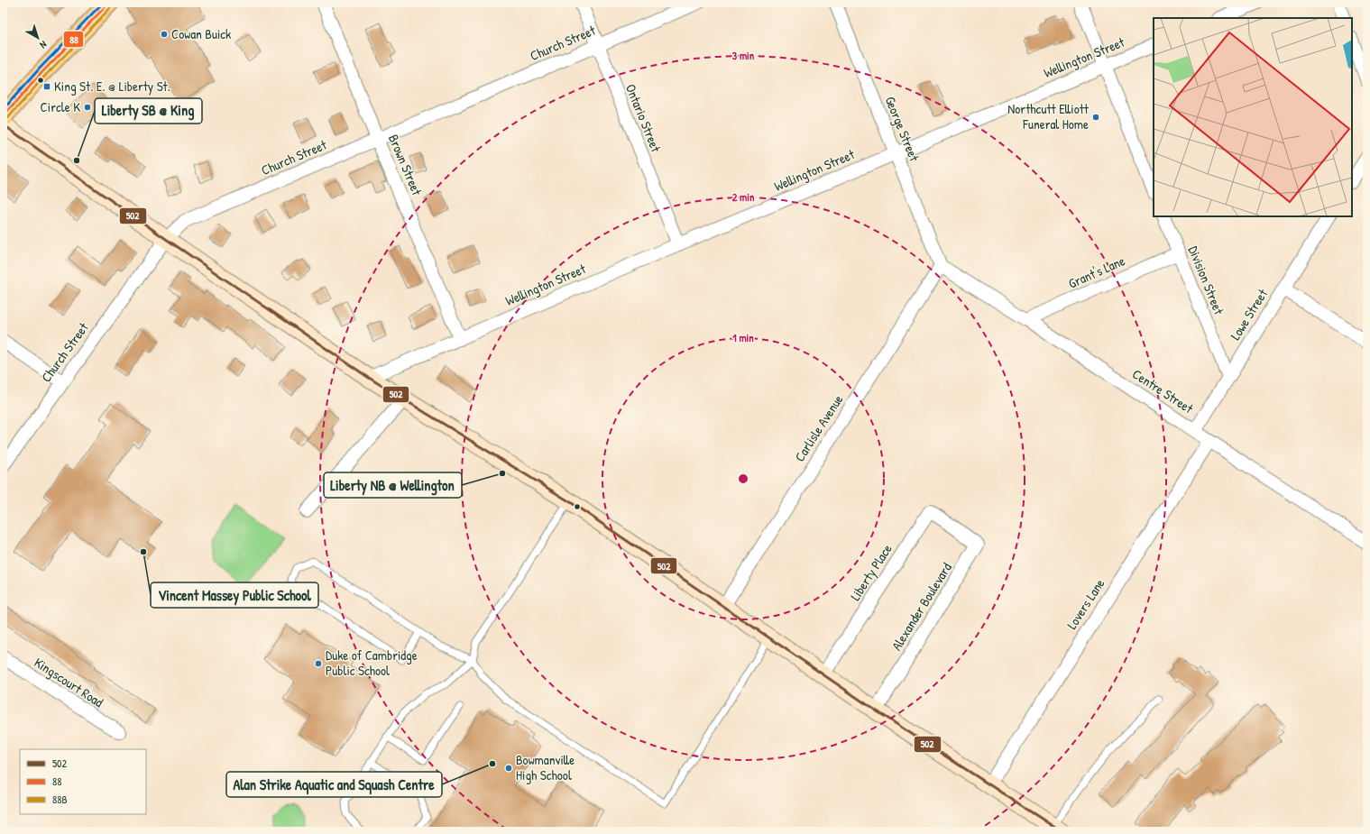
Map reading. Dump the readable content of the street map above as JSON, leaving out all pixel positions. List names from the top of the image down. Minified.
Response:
{"streets":{"street":["Church Street","Wellington Street","Ontario Street","George Street","Brown Street","Grant's Lane","Division Street","Lowe Street","Centre Street","Carlisle Avenue","Liberty Place","Lovers Lane","Alexander Boulevard","Kingscourt Road"]},"crossings":[["Church Street","Ontario Street"],["Church Street","Brown Street"],["Wellington Street","Ontario Street"],["Wellington Street","George Street"],["Wellington Street","Brown Street"],["George Street","Centre Street"],["George Street","Carlisle Avenue"],["Grant's Lane","Division Street"],["Grant's Lane","Centre Street"],["Division Street","Lowe Street"],["Lowe Street","Centre Street"],["Centre Street","Carlisle Avenue"],["Centre Street","Lovers Lane"],["Liberty Place","Alexander Boulevard"]],"places":{"other":["Cowan Buick","Circle K","Northcutt Elliott Funeral Home","Liberty SB @ King","Liberty NB @ Wellington","Vincent Massey Public School","Duke of Cambridge Public School","Alan Strike Aquatic and Squash Centre","Bowmanville High School"],"transit":["King St. E. @ Liberty St."]},"lines":["transit line 88","transit line 88B","transit line 502"],"legend":["502","88","88B"],"north":"bottom right","rings":["3 min","2 min","1 min"]}
